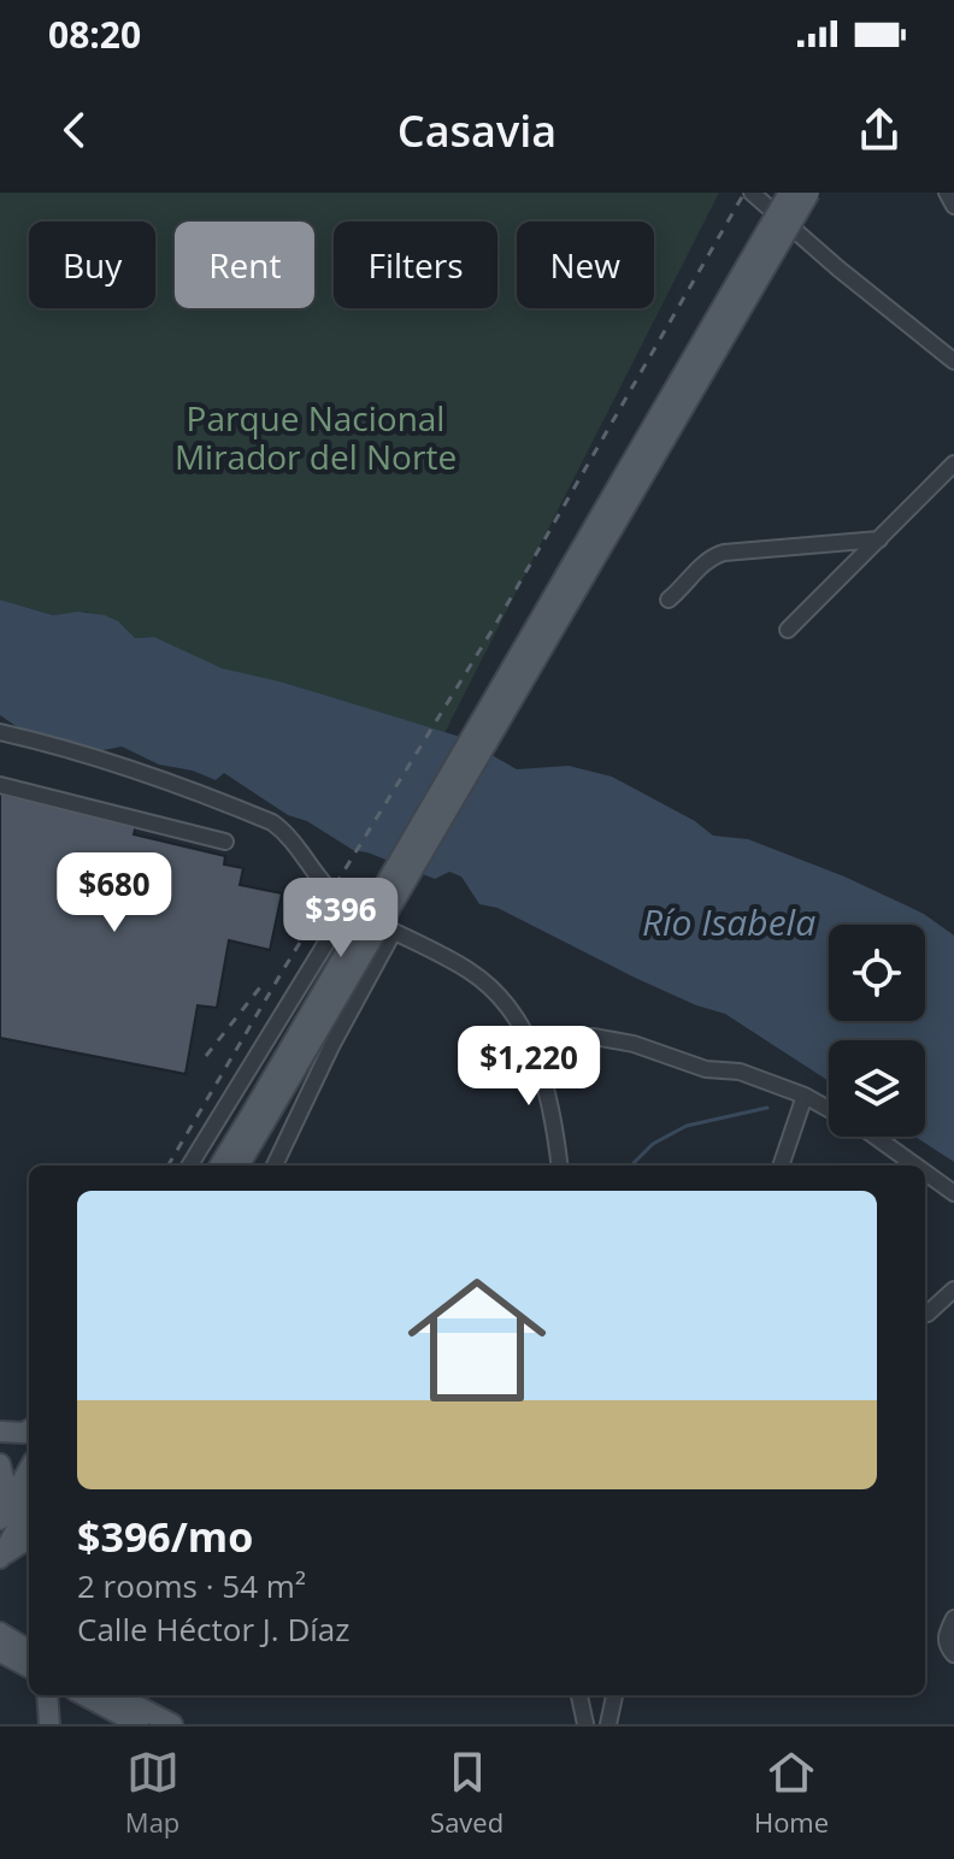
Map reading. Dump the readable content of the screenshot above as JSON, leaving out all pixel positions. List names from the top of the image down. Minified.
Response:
{"water":["Río Isabela"],"parks":["Parque Nacional Mirador del Norte"],"page":{"status":"08:20","header":"Casavia","chip":["Buy","Rent","Filters","New"],"price":["$680","$396","$1,220"],"list":[{"name":"$396/mo","note":"2 rooms · 54 m² · Calle Héctor J. Díaz"}],"tabs":["Map","Saved","Home"]}}
